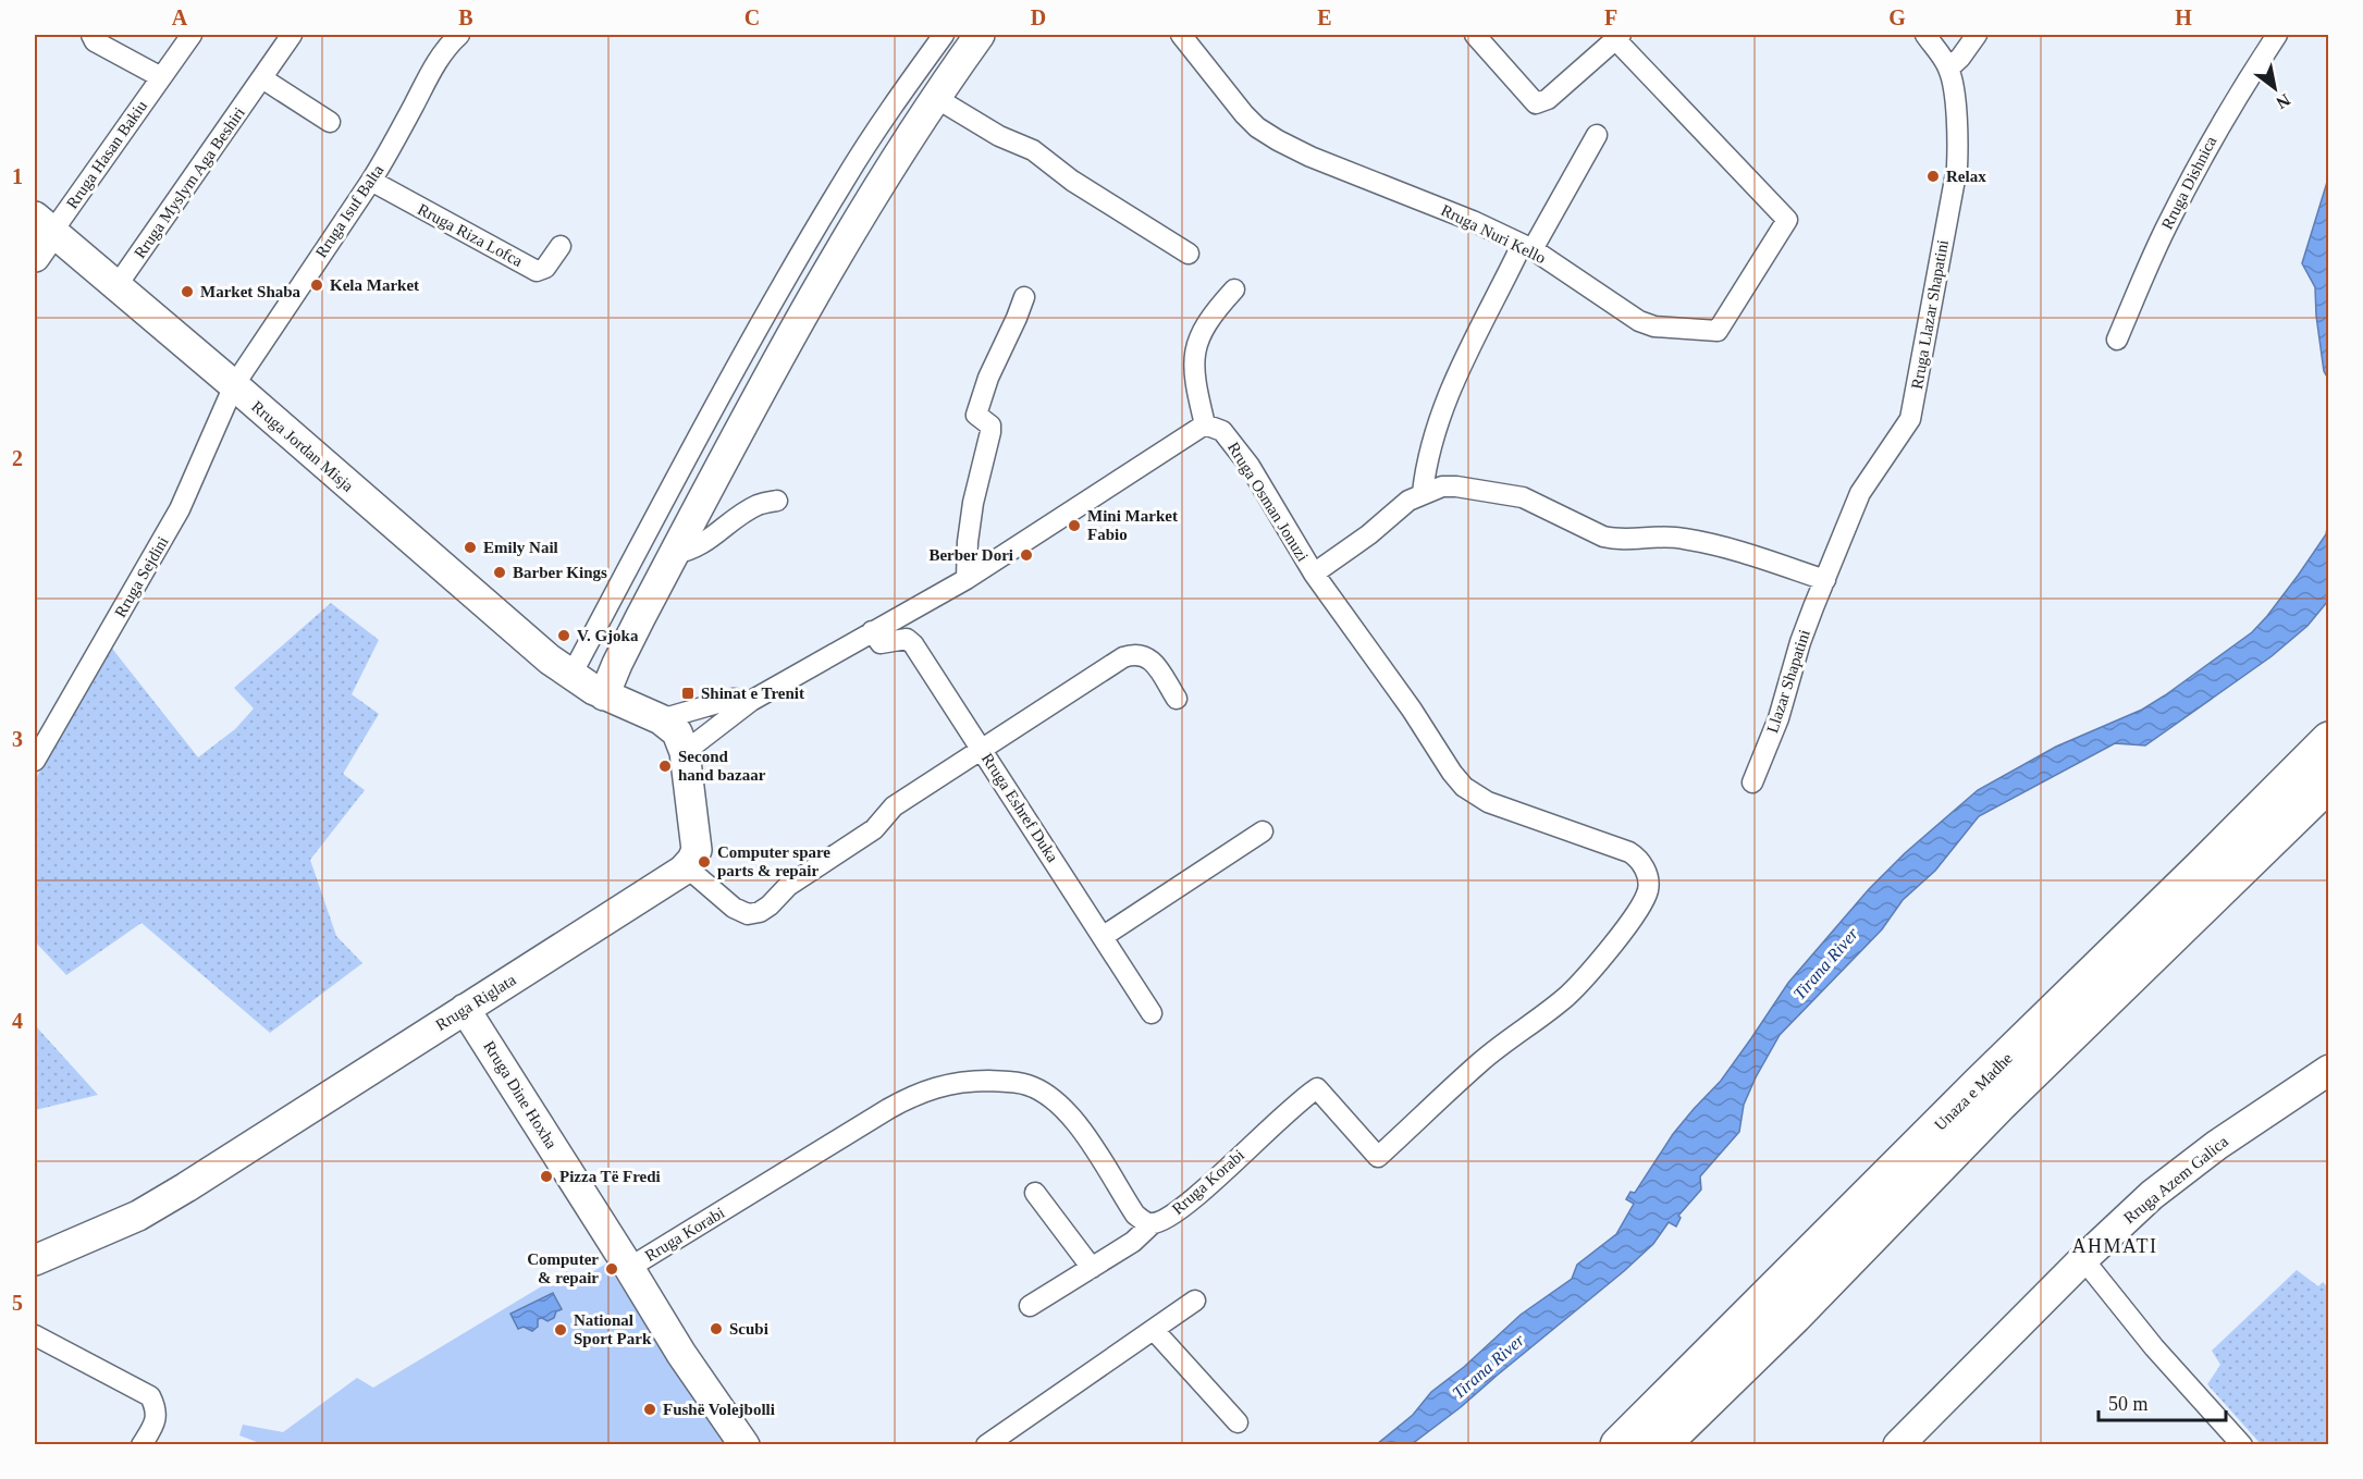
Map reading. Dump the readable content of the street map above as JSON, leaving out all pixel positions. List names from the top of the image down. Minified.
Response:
{"streets":{"highway":["Unaza e Madhe"],"street":["Rruga Hasan Bakiu","Rruga Myslym Aga Beshiri","Rruga Dishnica","Rruga Isuf Balta","Rruga Nuri Kello","Rruga Riza Lofca","Rruga Llazar Shapatini","Rruga Jordan Misja","Rruga Osman Jonuzi","Rruga Sejdini","Llazar Shapatini","Rruga Eshref Duka","Rruga Riglata","Rruga Dine Hoxha","Rruga Azem Galica","Rruga Korabi"]},"crossings":[["Rruga Hasan Bakiu","Rruga Jordan Misja"],["Rruga Myslym Aga Beshiri","Rruga Jordan Misja"],["Rruga Isuf Balta","Rruga Riza Lofca"],["Rruga Isuf Balta","Rruga Jordan Misja"],["Rruga Isuf Balta","Rruga Sejdini"],["Rruga Llazar Shapatini","Llazar Shapatini"],["Rruga Jordan Misja","Rruga Sejdini"],["Rruga Osman Jonuzi","Rruga Korabi"],["Rruga Riglata","Rruga Dine Hoxha"],["Rruga Dine Hoxha","Rruga Korabi"]],"districts":["AHMATI"],"water":["Tirana River"],"places":{"other":["Relax","Kela Market","Market Shaba","Mini Market Fabio","Emily Nail","Berber Dori","Barber Kings","V. Gjoka","Second hand bazaar","Computer spare parts & repair","Pizza Të Fredi","Computer & repair","Scubi","National Sport Park","Fushë Volejbolli"],"transit":["Shinat e Trenit"]},"scale_bar":"50 m","north":"bottom right","grid":{"columns":["A","B","C","D","E","F","G","H"],"rows":["1","2","3","4","5"]}}
